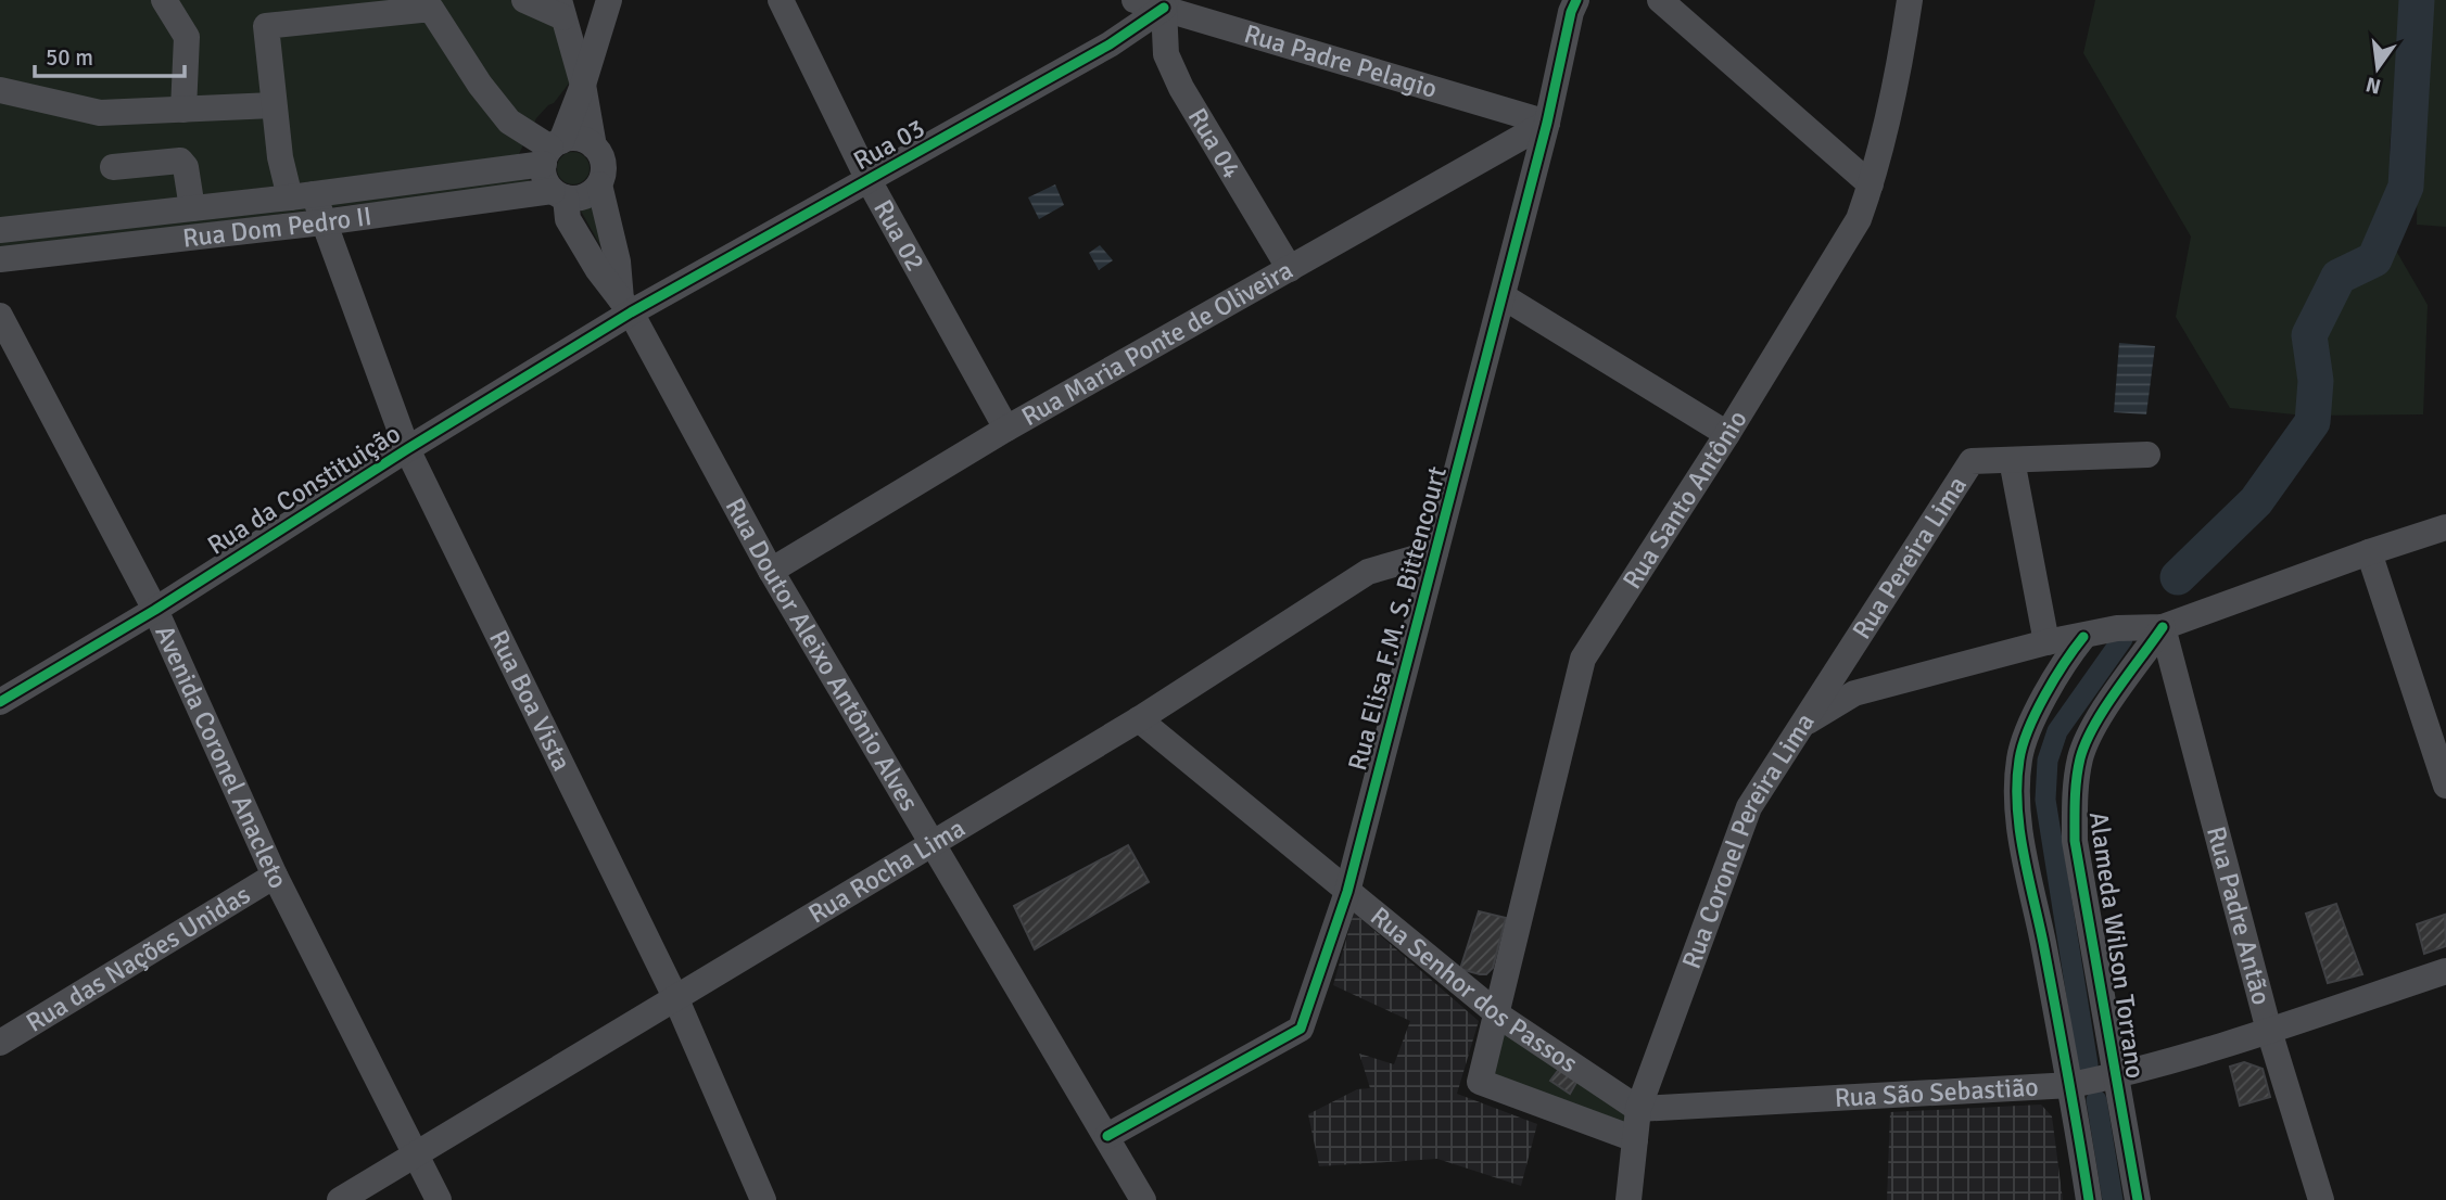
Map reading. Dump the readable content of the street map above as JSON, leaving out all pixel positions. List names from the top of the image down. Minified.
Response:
{"streets":{"street":["Rua Padre Pelagio","Rua 04","Rua 03","Rua Dom Pedro II","Rua 02","Rua Maria Ponte de Oliveira","Rua da Constituição","Rua Santo Antônio","Rua Pereira Lima","Rua Elisa F.M. S. Bittencourt","Rua Doutor Aleixo Antônio Alves","Rua Boa Vista","Avenida Coronel Anacleto","Rua Coronel Pereira Lima","Rua Rocha Lima","Rua Padre Antão","Alameda Wilson Torrano","Rua das Nações Unidas","Rua Senhor dos Passos","Rua São Sebastião"]},"crossings":[["Rua Padre Pelagio","Rua 04"],["Rua Padre Pelagio","Rua 03"],["Rua Padre Pelagio","Rua Maria Ponte de Oliveira"],["Rua Padre Pelagio","Rua Elisa F.M. S. Bittencourt"],["Rua 04","Rua 03"],["Rua 04","Rua Maria Ponte de Oliveira"],["Rua 03","Rua 02"],["Rua 03","Rua da Constituição"],["Rua 03","Rua Doutor Aleixo Antônio Alves"],["Rua Dom Pedro II","Rua Doutor Aleixo Antônio Alves"],["Rua Dom Pedro II","Rua Boa Vista"],["Rua 02","Rua Maria Ponte de Oliveira"],["Rua Maria Ponte de Oliveira","Rua Elisa F.M. S. Bittencourt"],["Rua Maria Ponte de Oliveira","Rua Doutor Aleixo Antônio Alves"],["Rua da Constituição","Rua Doutor Aleixo Antônio Alves"],["Rua da Constituição","Rua Boa Vista"],["Rua da Constituição","Avenida Coronel Anacleto"],["Rua Santo Antônio","Rua Coronel Pereira Lima"],["Rua Santo Antônio","Rua Senhor dos Passos"],["Rua Pereira Lima","Rua Coronel Pereira Lima"],["Rua Elisa F.M. S. Bittencourt","Rua Doutor Aleixo Antônio Alves"],["Rua Elisa F.M. S. Bittencourt","Rua Rocha Lima"],["Rua Elisa F.M. S. Bittencourt","Rua Senhor dos Passos"],["Rua Doutor Aleixo Antônio Alves","Rua Boa Vista"],["Rua Doutor Aleixo Antônio Alves","Rua Rocha Lima"],["Rua Boa Vista","Rua Rocha Lima"],["Avenida Coronel Anacleto","Rua Rocha Lima"],["Avenida Coronel Anacleto","Rua das Nações Unidas"],["Rua Coronel Pereira Lima","Rua Padre Antão"],["Rua Coronel Pereira Lima","Alameda Wilson Torrano"],["Rua Coronel Pereira Lima","Rua Senhor dos Passos"],["Rua Coronel Pereira Lima","Rua São Sebastião"],["Rua Rocha Lima","Rua Senhor dos Passos"],["Rua Padre Antão","Alameda Wilson Torrano"],["Rua Padre Antão","Rua São Sebastião"],["Alameda Wilson Torrano","Rua São Sebastião"],["Rua Senhor dos Passos","Rua São Sebastião"]],"scale_bar":"50 m","north":"bottom"}
